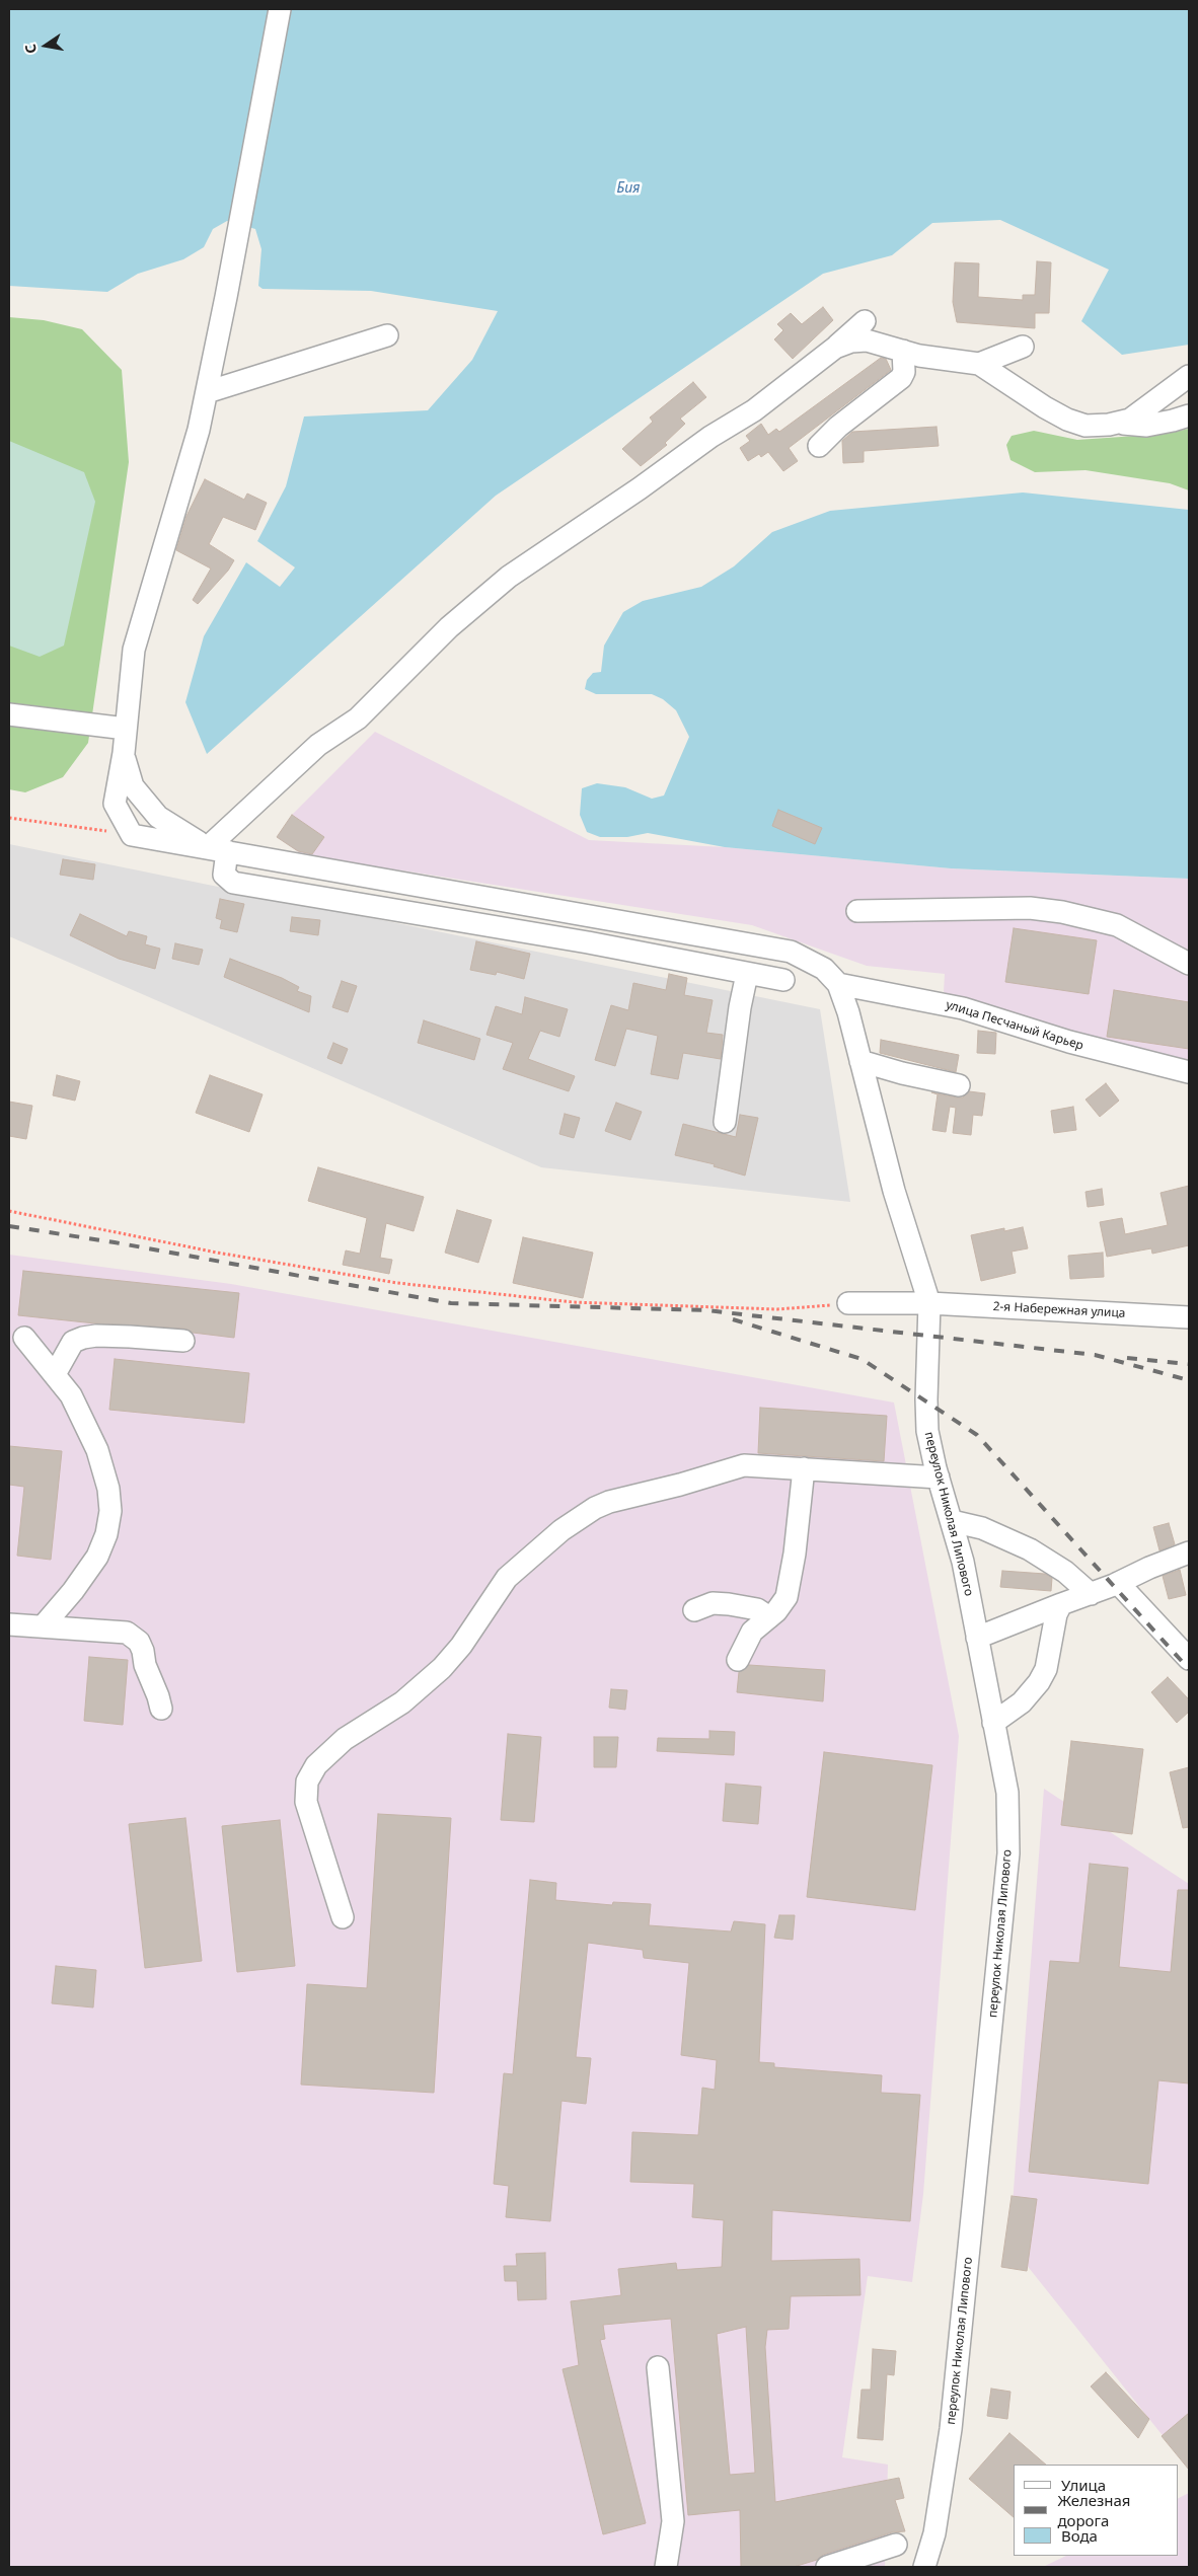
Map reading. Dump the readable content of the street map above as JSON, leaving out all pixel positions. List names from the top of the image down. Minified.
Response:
{"streets":{"street":["улица Песчаный Карьер","2-я Набережная улица","переулок Николая Липового"]},"crossings":[["улица Песчаный Карьер","переулок Николая Липового"],["2-я Набережная улица","переулок Николая Липового"]],"water":["Бия"],"legend":["Улица","Железная дорога","Вода"],"north":"left"}
